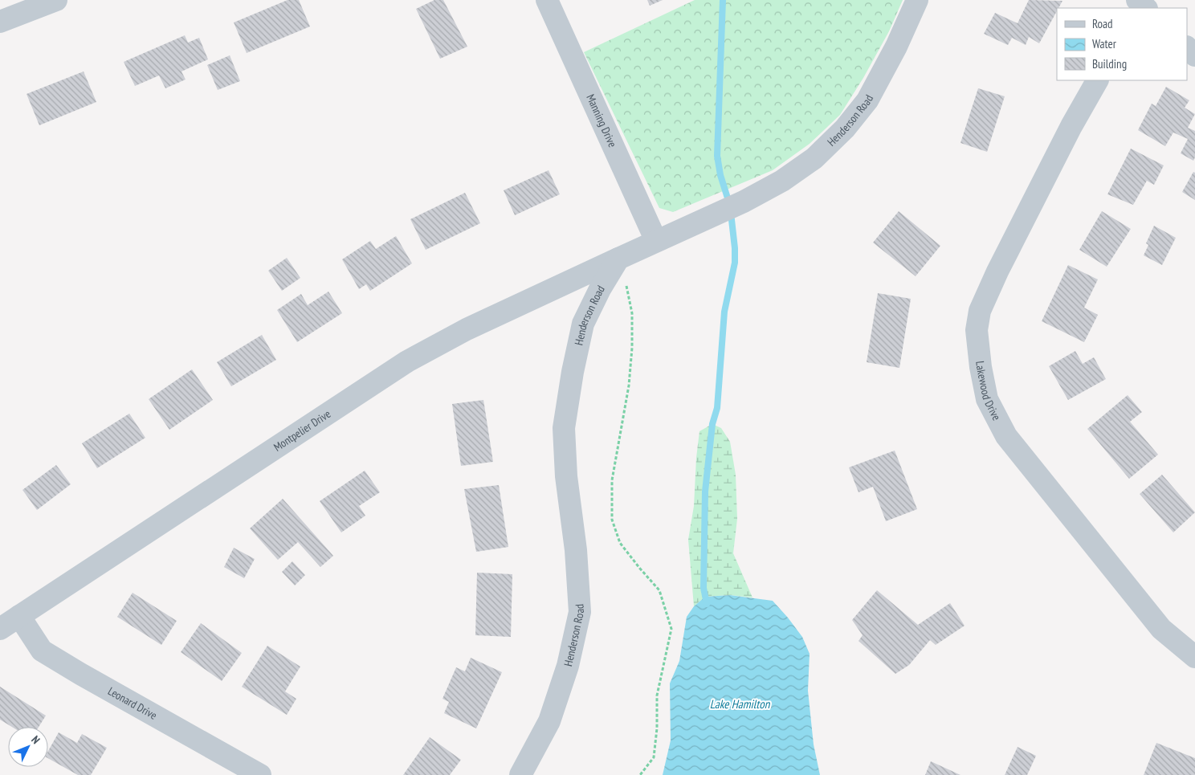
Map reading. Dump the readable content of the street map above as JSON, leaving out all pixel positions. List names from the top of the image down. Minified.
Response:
{"streets":{"street":["Henderson Road","Manning Drive","Lakewood Drive","Montpelier Drive","Leonard Drive"]},"crossings":[["Henderson Road","Manning Drive"],["Henderson Road","Montpelier Drive"],["Montpelier Drive","Leonard Drive"]],"water":["Lake Hamilton"],"legend":["Road","Water","Building"],"north":"top right"}
